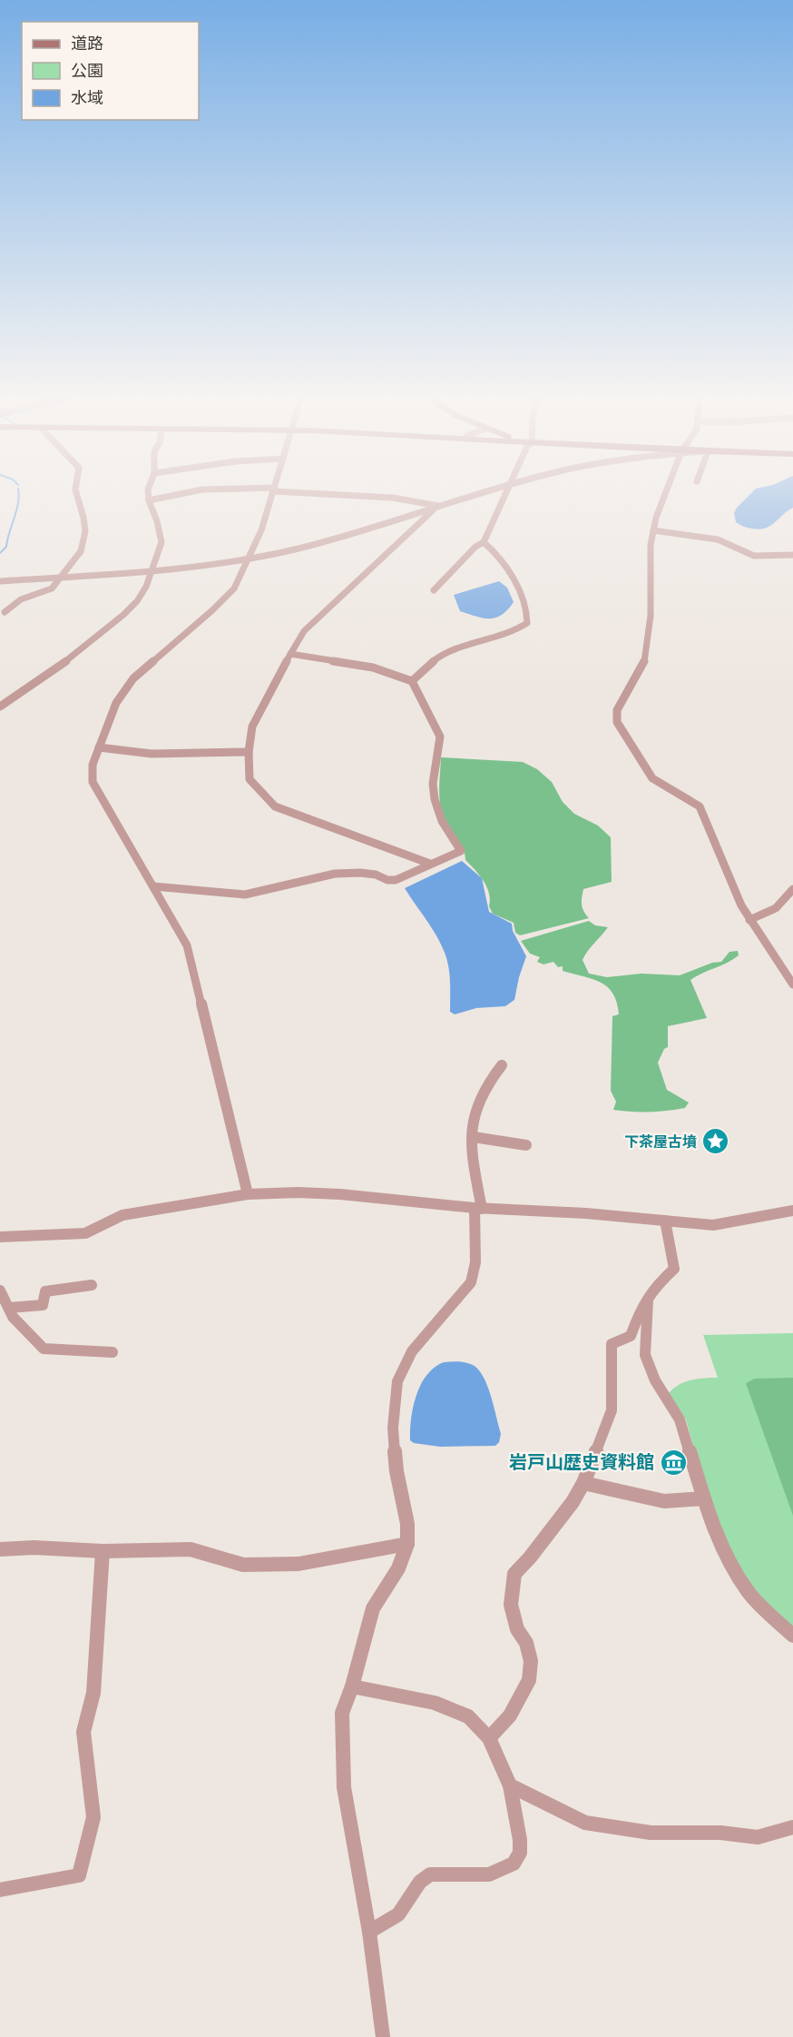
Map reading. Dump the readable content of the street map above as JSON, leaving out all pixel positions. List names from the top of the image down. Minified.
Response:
{"places":{"place":["下茶屋古墳"],"museum":["岩戸山歴史資料館"]},"legend":["道路","公園","水域"]}
